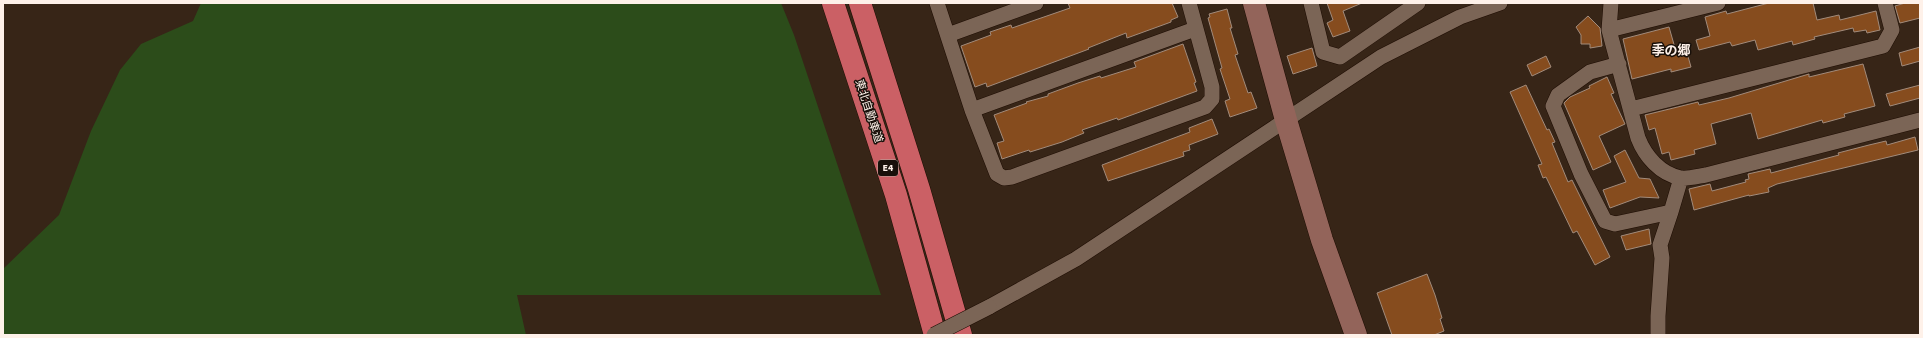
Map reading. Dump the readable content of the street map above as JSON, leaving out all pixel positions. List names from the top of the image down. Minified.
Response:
{"streets":{"highway":["東北自動車道","E4"]},"districts":["季の郷"]}
